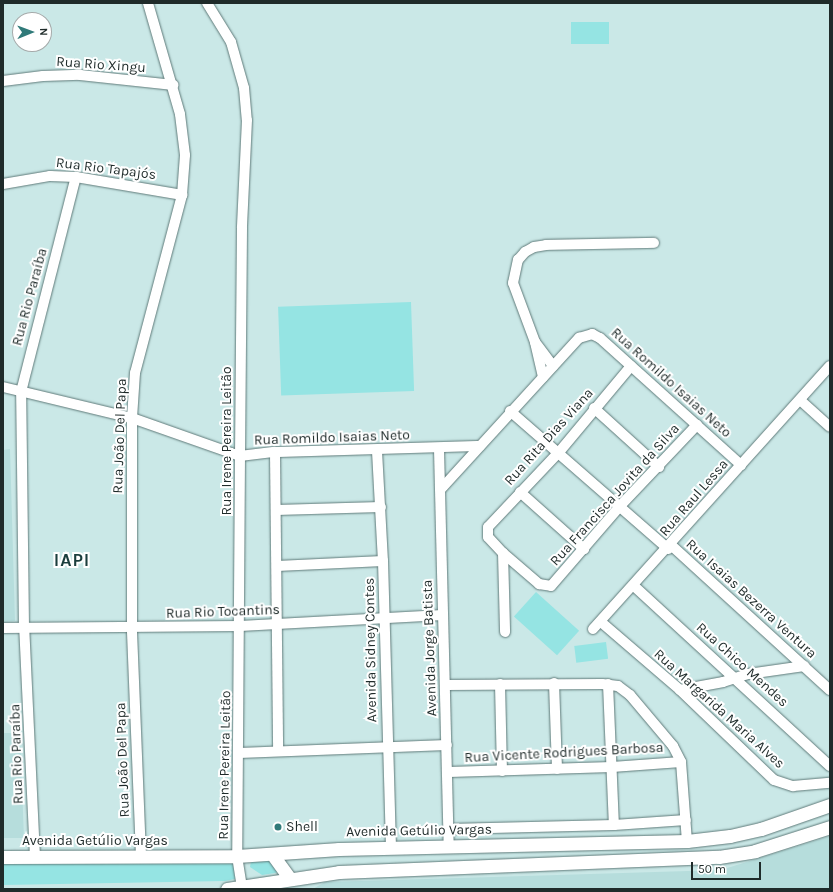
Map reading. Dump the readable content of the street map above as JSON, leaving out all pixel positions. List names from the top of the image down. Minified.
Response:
{"streets":{"main road":["Avenida Getúlio Vargas"],"street":["Rua Rio Xingu","Rua Rio Tapajós","Rua Rio Paraíba","Rua Romildo Isaias Neto","Rua João Del Papa","Rua Rita Dias Viana","Rua Irene Pereira Leitão","Rua Francisca Jovita da Silva","Rua Raul Lessa","Rua Isaias Bezerra Ventura","Rua Rio Tocantins","Avenida Jorge Batista","Avenida Sidney Contes","Rua Chico Mendes","Rua Margarida Maria Alves","Rua Vicente Rodrigues Barbosa"]},"crossings":[["Rua Rio Xingu","Rua João Del Papa"],["Rua Rio Tapajós","Rua Rio Paraíba"],["Rua Rio Tapajós","Rua João Del Papa"],["Rua Rio Paraíba","Rua Romildo Isaias Neto"],["Rua Rio Paraíba","Rua Rio Tocantins"],["Rua Rio Paraíba","Avenida Getúlio Vargas"],["Rua Romildo Isaias Neto","Rua João Del Papa"],["Rua Romildo Isaias Neto","Rua Rita Dias Viana"],["Rua Romildo Isaias Neto","Rua Irene Pereira Leitão"],["Rua Romildo Isaias Neto","Rua Francisca Jovita da Silva"],["Rua Romildo Isaias Neto","Rua Raul Lessa"],["Rua Romildo Isaias Neto","Rua Isaias Bezerra Ventura"],["Rua Romildo Isaias Neto","Avenida Jorge Batista"],["Rua Romildo Isaias Neto","Avenida Sidney Contes"],["Rua João Del Papa","Rua Rio Tocantins"],["Rua João Del Papa","Avenida Getúlio Vargas"],["Rua Rita Dias Viana","Rua Francisca Jovita da Silva"],["Rua Rita Dias Viana","Rua Isaias Bezerra Ventura"],["Rua Irene Pereira Leitão","Rua Rio Tocantins"],["Rua Irene Pereira Leitão","Avenida Getúlio Vargas"],["Rua Francisca Jovita da Silva","Rua Isaias Bezerra Ventura"],["Rua Raul Lessa","Rua Isaias Bezerra Ventura"],["Rua Raul Lessa","Rua Chico Mendes"],["Rua Raul Lessa","Rua Margarida Maria Alves"],["Rua Rio Tocantins","Avenida Jorge Batista"],["Rua Rio Tocantins","Avenida Sidney Contes"],["Avenida Jorge Batista","Rua Vicente Rodrigues Barbosa"],["Avenida Jorge Batista","Avenida Getúlio Vargas"],["Avenida Sidney Contes","Avenida Getúlio Vargas"]],"districts":["IAPI"],"places":["Shell"],"scale_bar":"50 m","north":"right"}
